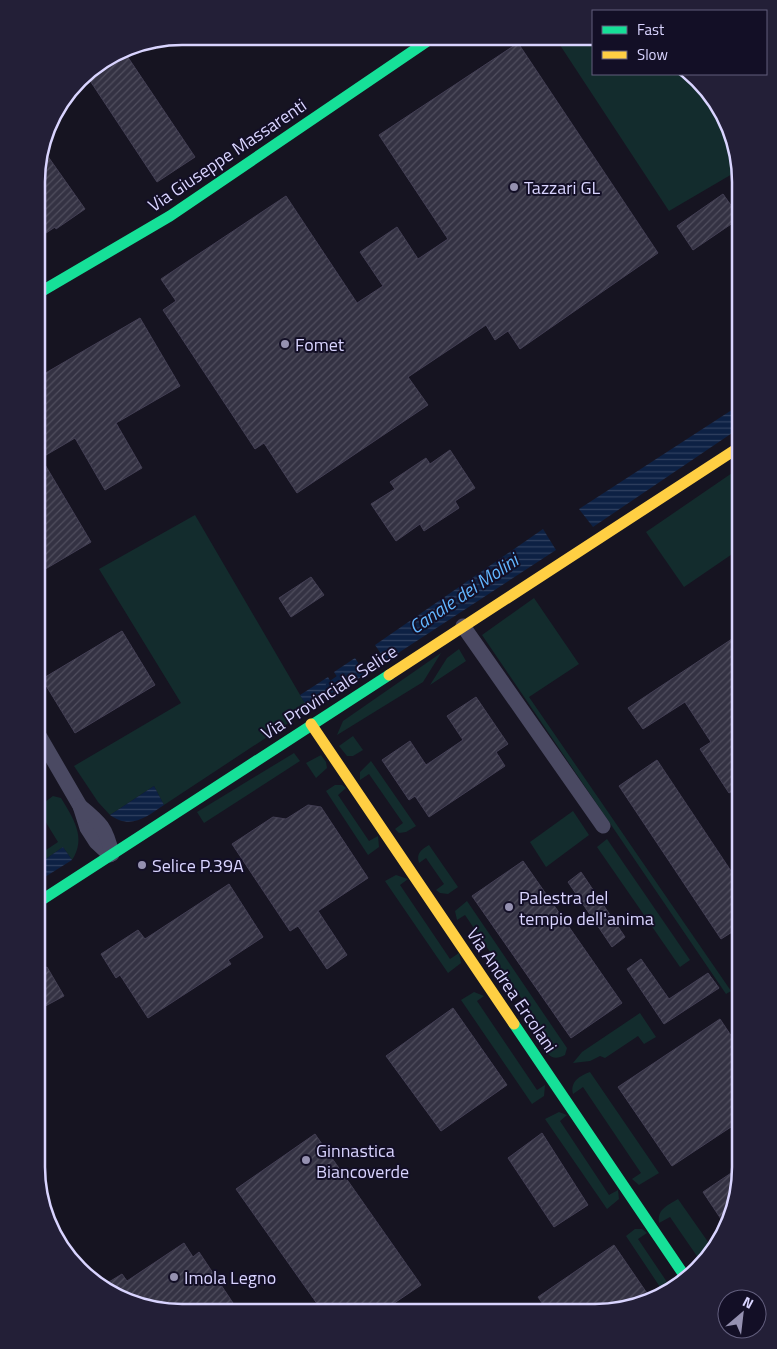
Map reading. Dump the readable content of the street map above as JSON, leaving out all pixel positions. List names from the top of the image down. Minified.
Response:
{"streets":{"street":["Via Giuseppe Massarenti","Via Provinciale Selice","Via Andrea Ercolani"]},"crossings":[["Via Provinciale Selice","Via Andrea Ercolani"]],"water":["Canale dei Molini"],"places":["Tazzari GL","Fomet","Selice P.39A","Palestra del tempio dell'anima","Ginnastica Biancoverde","Imola Legno"],"legend":["Fast","Slow"],"north":"top right"}
